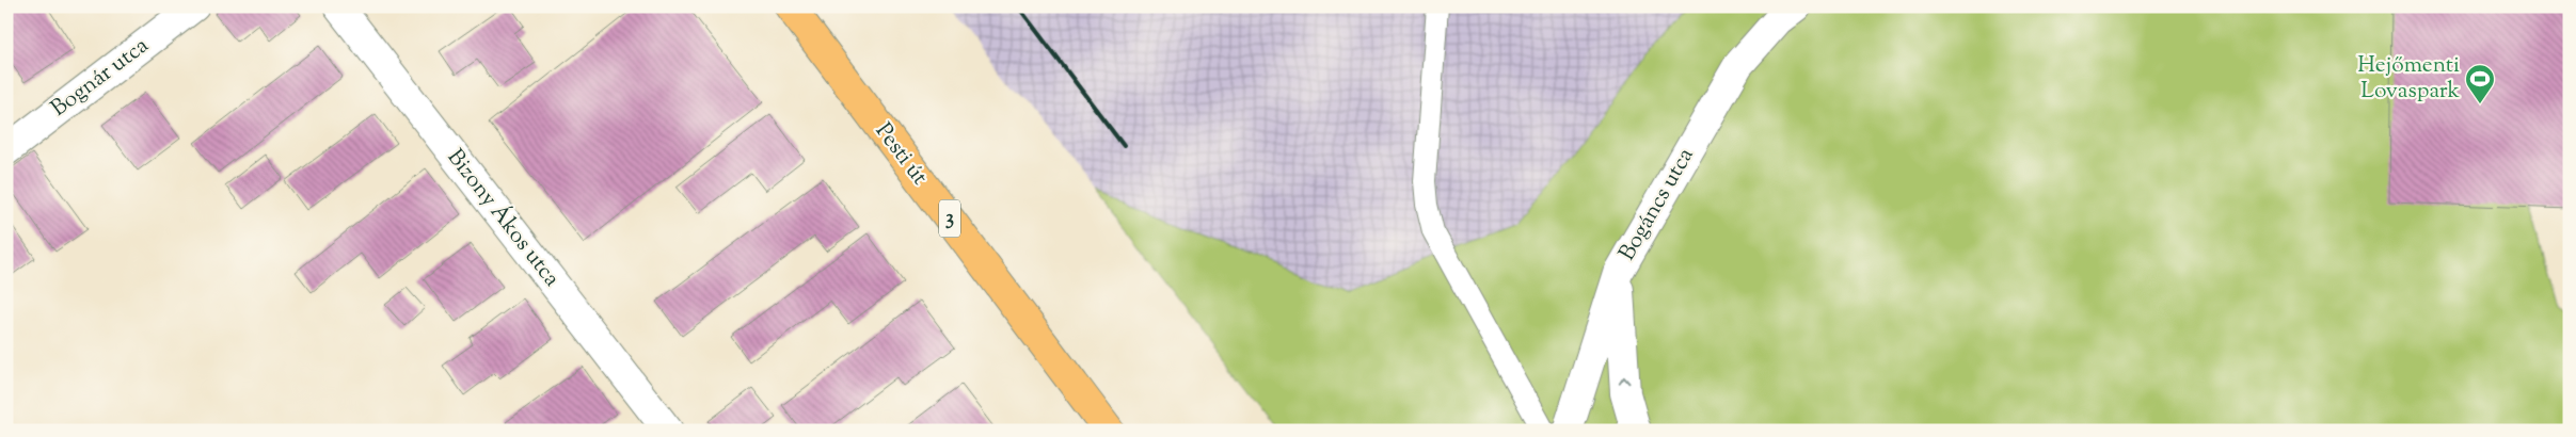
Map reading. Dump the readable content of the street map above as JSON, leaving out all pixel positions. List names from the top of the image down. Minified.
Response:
{"streets":{"main road":["Pesti út","3"],"street":["Bognár utca","Bogáncs utca","Bizony Ákos utca"]},"places":{"sports":["Hejőmenti Lovaspark"]}}
